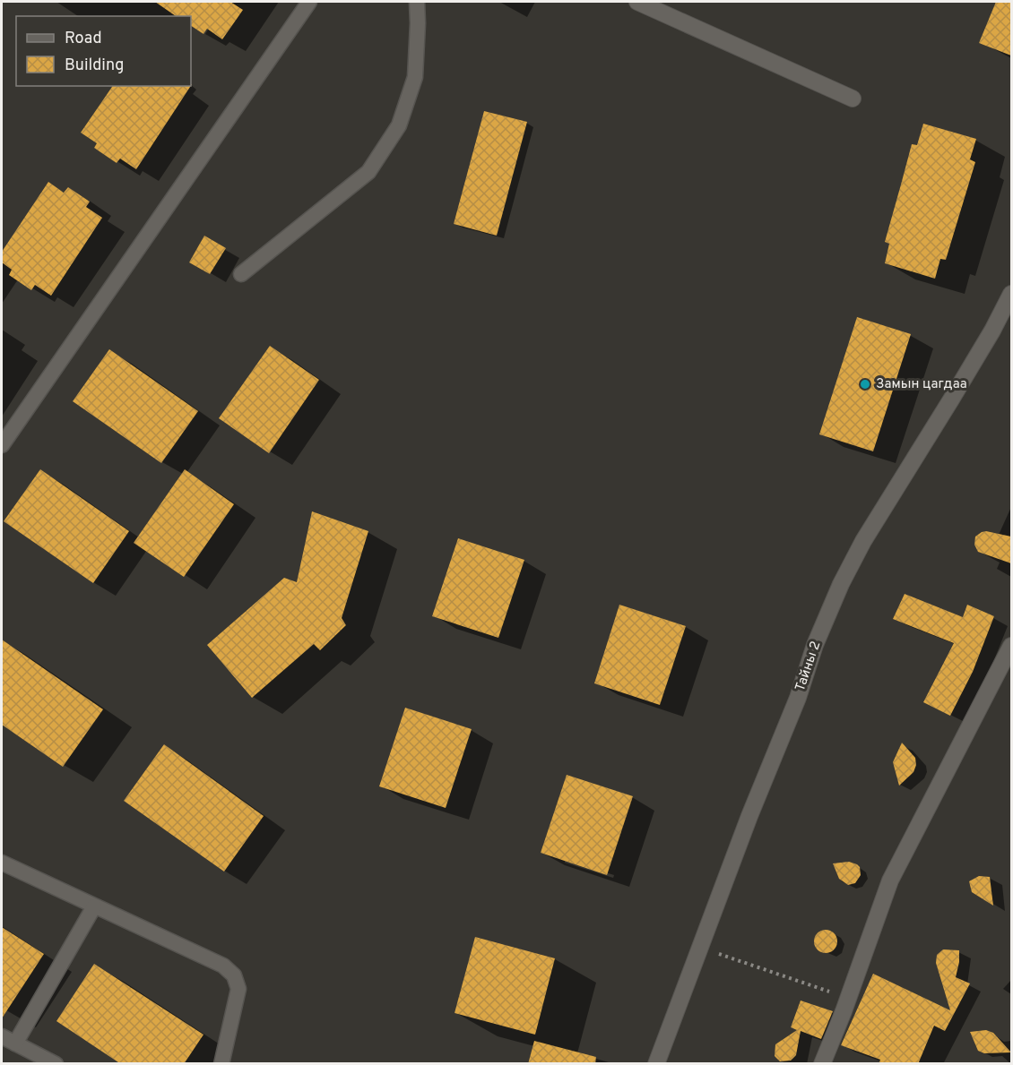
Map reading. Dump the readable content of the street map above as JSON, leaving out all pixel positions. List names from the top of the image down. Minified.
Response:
{"streets":{"street":["Тайны 2"]},"places":["Замын цагдаа"],"legend":["Road","Building"]}
